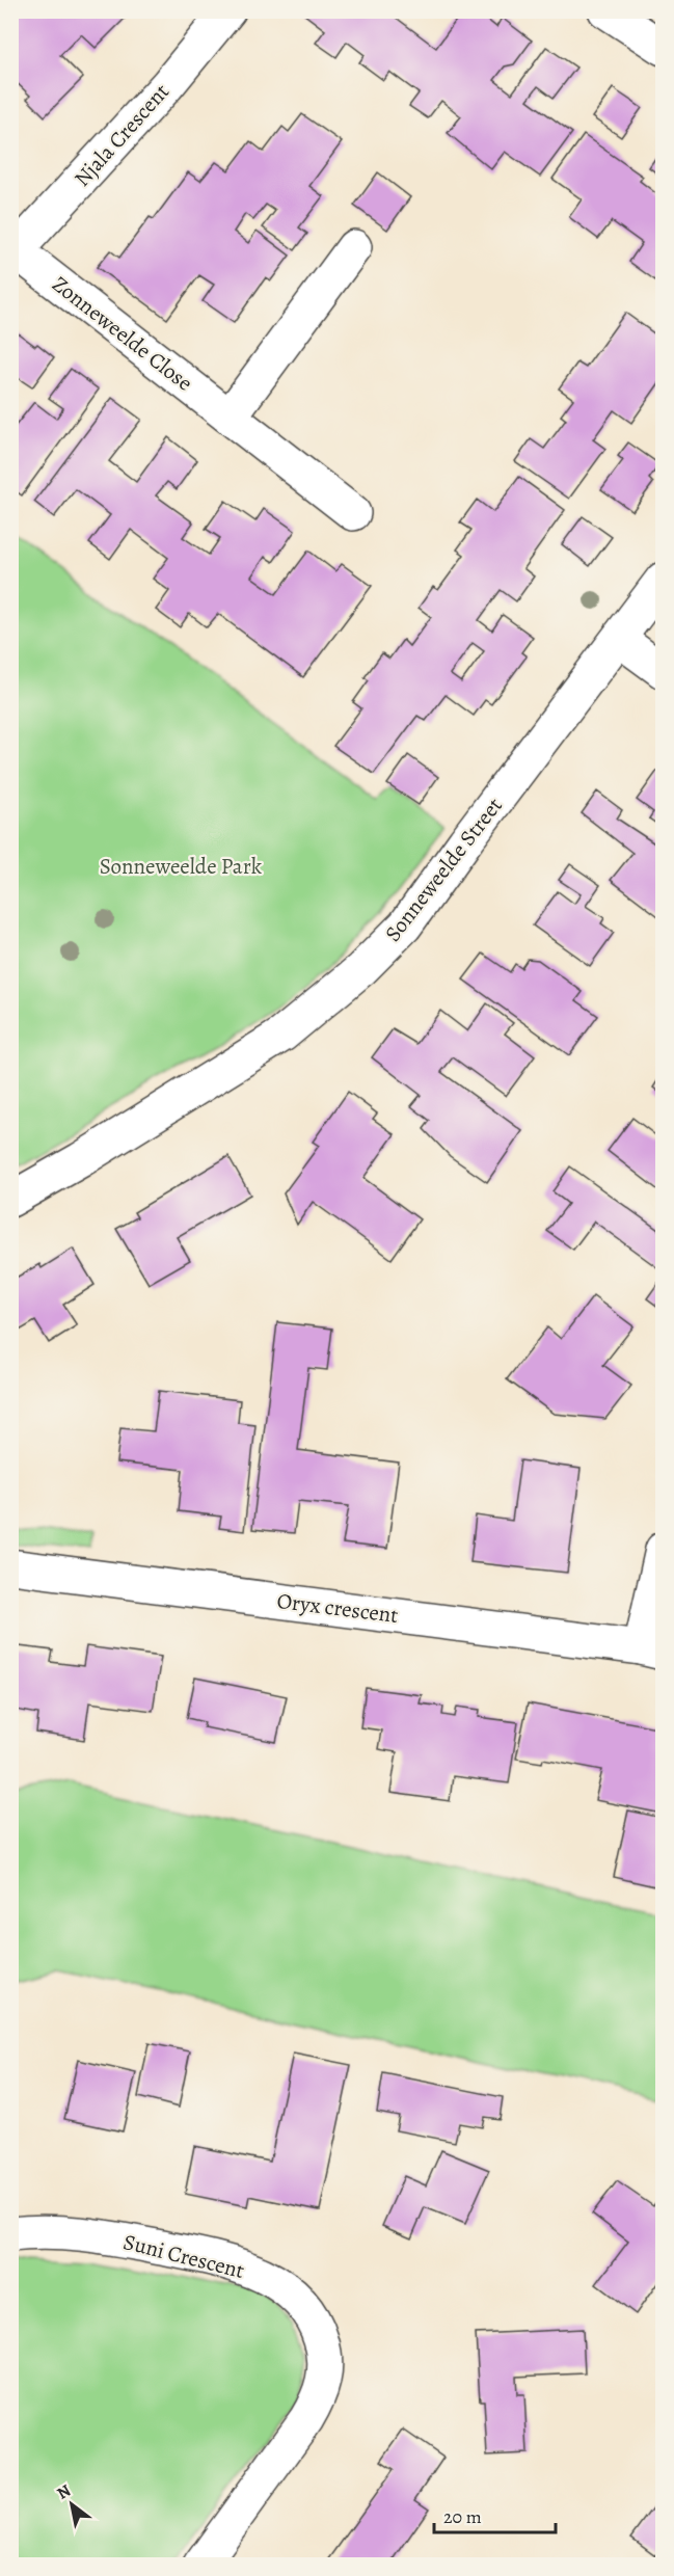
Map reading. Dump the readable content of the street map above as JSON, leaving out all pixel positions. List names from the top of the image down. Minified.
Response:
{"streets":{"street":["Njala Crescent","Zonneweelde Close","Sonneweelde Street","Oryx crescent","Suni Crescent"]},"crossings":[["Njala Crescent","Zonneweelde Close"]],"parks":["Sonneweelde Park"],"scale_bar":"20 m","north":"top left"}
